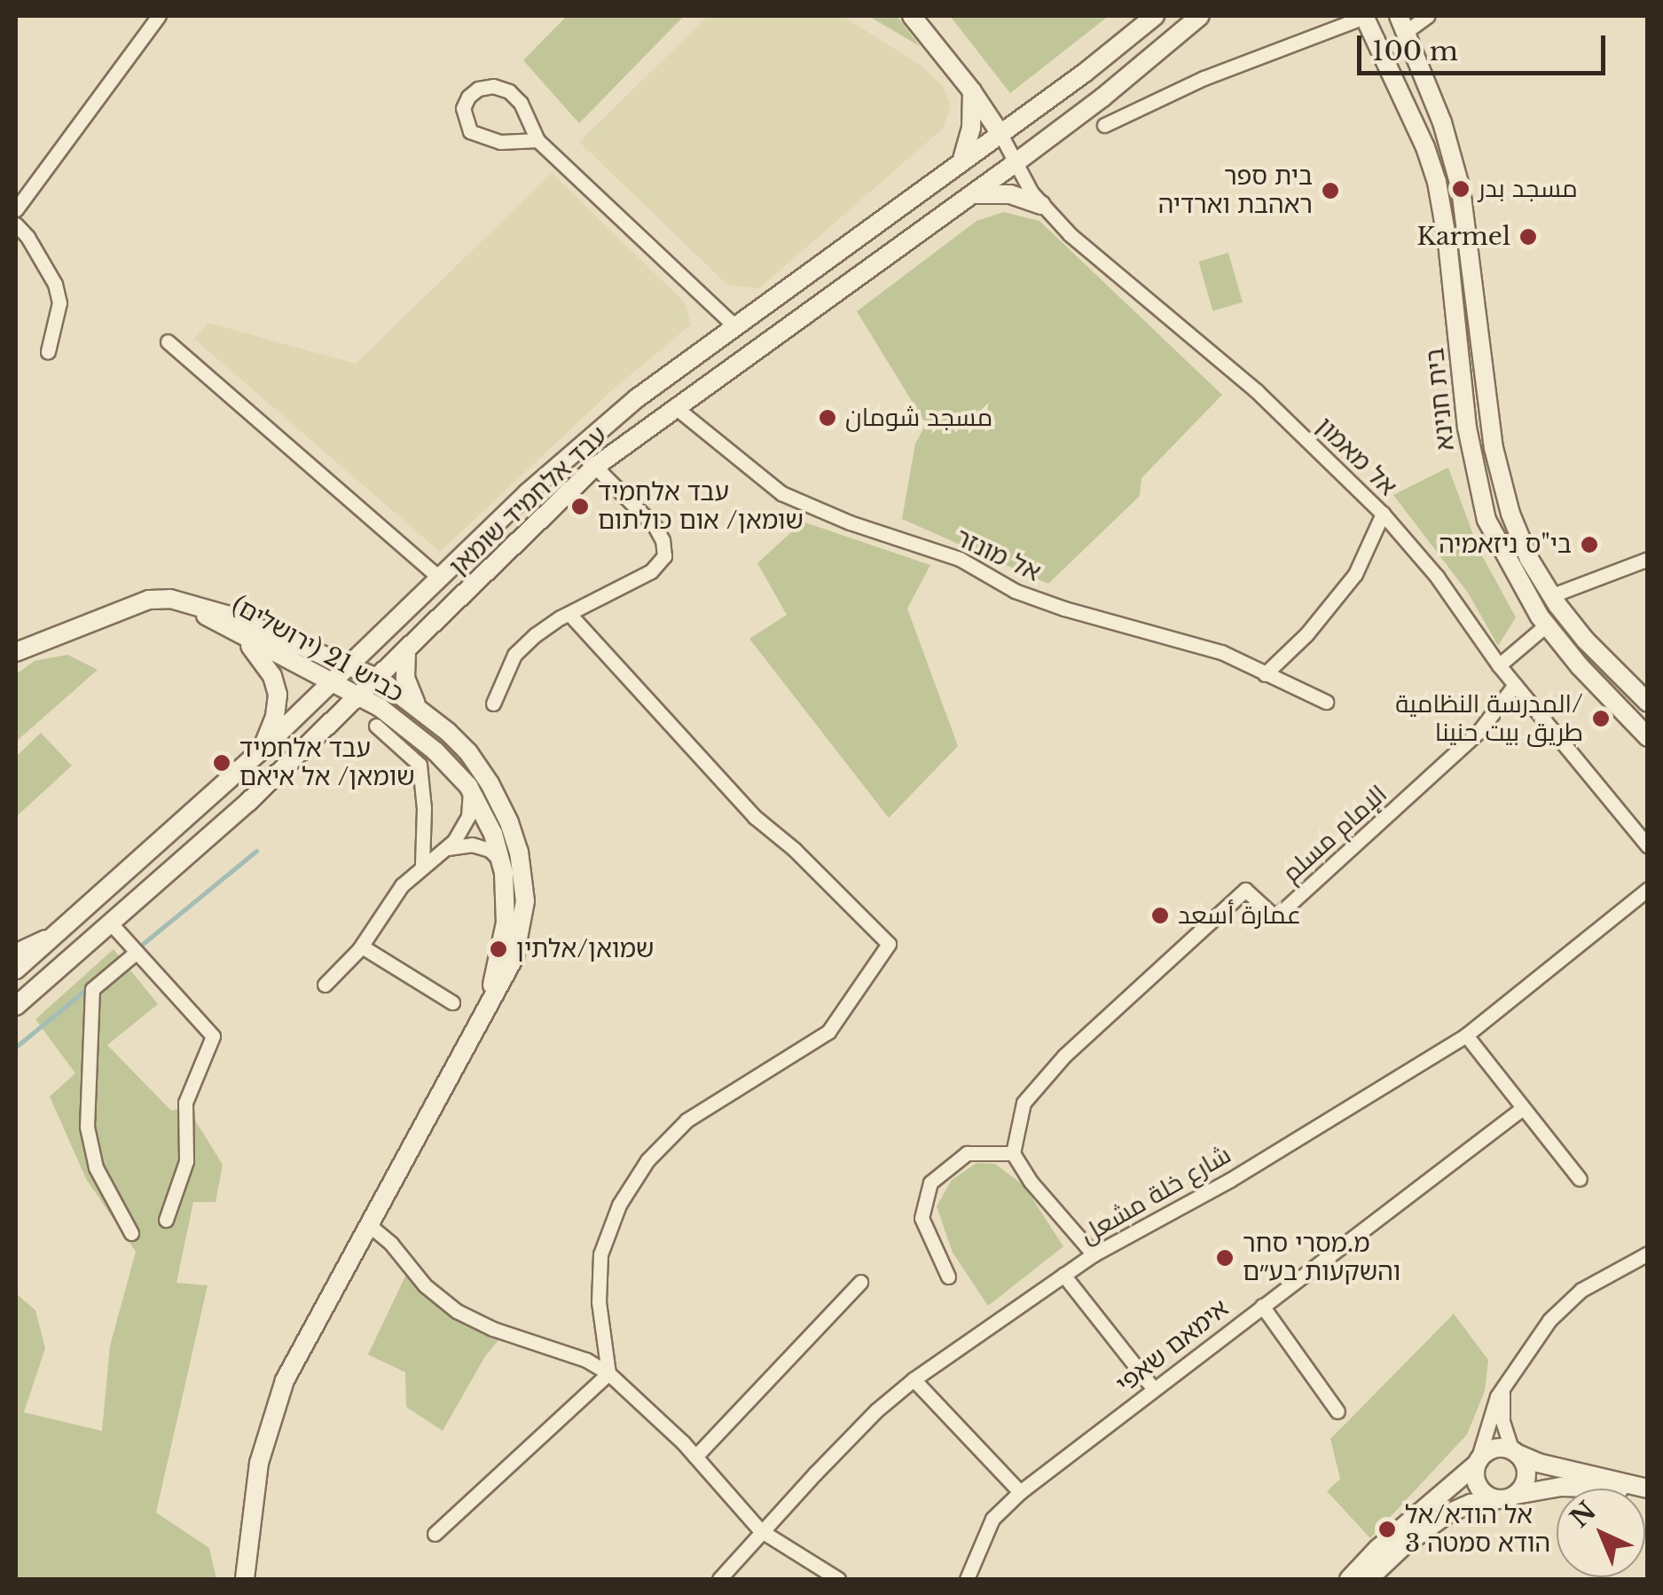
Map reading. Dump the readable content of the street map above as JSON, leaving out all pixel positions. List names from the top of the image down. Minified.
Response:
{"streets":{"main road":["בית חנינא","עבד אלחמיד שומאן","כביש 21 (ירושלים)"],"street":["אל מאמון","אל מונזר","الإمام مسلم","شارع خلة مشعل","אימאם שאפי"]},"crossings":[["אל מאמון","עבד אלחמיד שומאן"],["אל מאמון","الإمام مسلم"],["עבד אלחמיד שומאן","אל מונזר"],["עבד אלחמיד שומאן","כביש 21 (ירושלים)"]],"places":["مسجد بدر","בית ספר ראהבת וארדיה","Karmel","مسجد شومان","עבד אלחמיד שומאן/ אום כולתום","בי\"ס ניזאמיה","المدرسة النظامية/ طريق بيت حنينا","עבד אלחמיד שומאן/ אל איאם","عمارة أسعد","שמואן/אלתין","מ.מסרי סחר והשקעות בע״ם","אל הודא/אל הודא סמטה 3"],"scale_bar":"100 m","north":"top left"}
